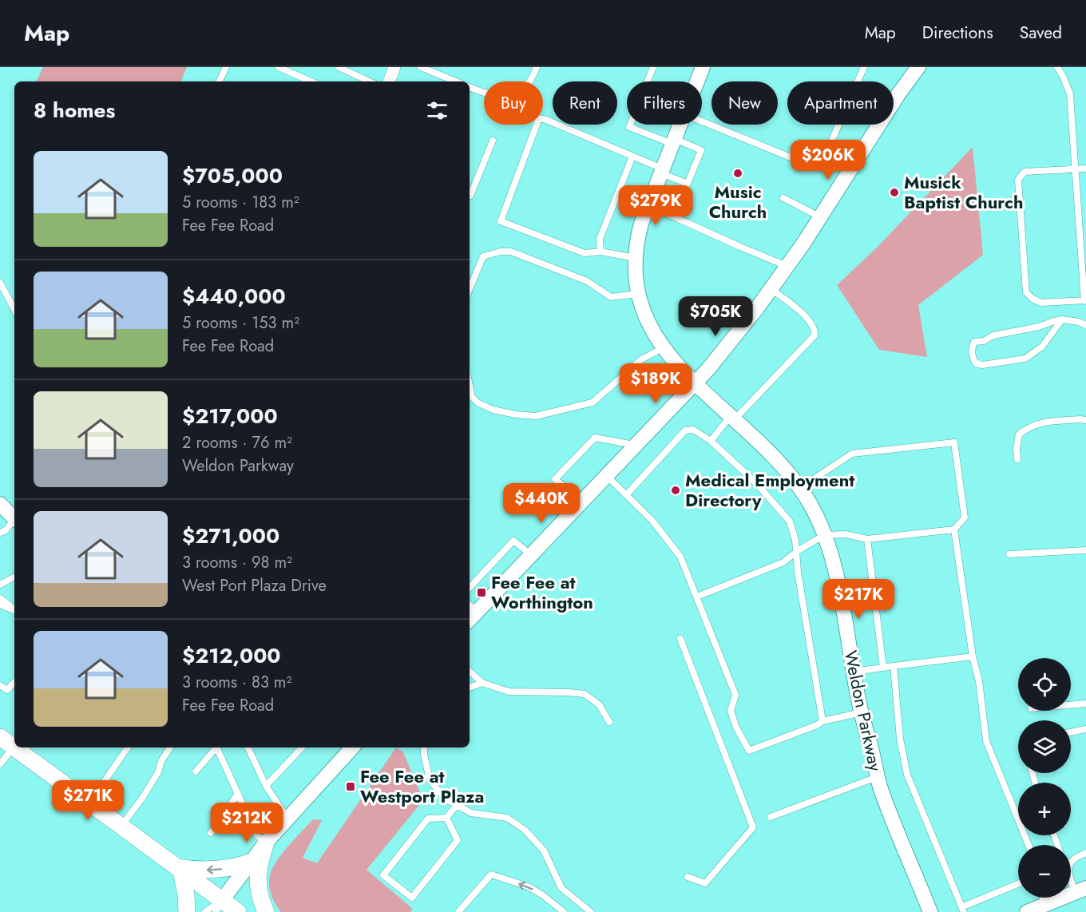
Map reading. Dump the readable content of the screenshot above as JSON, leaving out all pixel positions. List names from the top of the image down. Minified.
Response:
{"streets":{"street":["Weldon Parkway"]},"places":{"other":["Music Church","Musick Baptist Church","Medical Employment Directory"],"transit":["Fee Fee at Worthington","Fee Fee at Westport Plaza"]},"page":{"header":"Map","nav":["Map","Directions","Saved"],"chip":["Buy","Rent","Filters","New","Apartment"],"heading":"8 homes","list":[{"name":"$705,000","note":"5 rooms · 183 m² · Fee Fee Road"},{"name":"$440,000","note":"5 rooms · 153 m² · Fee Fee Road"},{"name":"$217,000","note":"2 rooms · 76 m² · Weldon Parkway"},{"name":"$271,000","note":"3 rooms · 98 m² · West Port Plaza Drive"},{"name":"$212,000","note":"3 rooms · 83 m² · Fee Fee Road"}],"price":["$206K","$279K","$705K","$189K","$440K","$217K","$271K","$212K"],"map_buttons":["+","−"]}}
